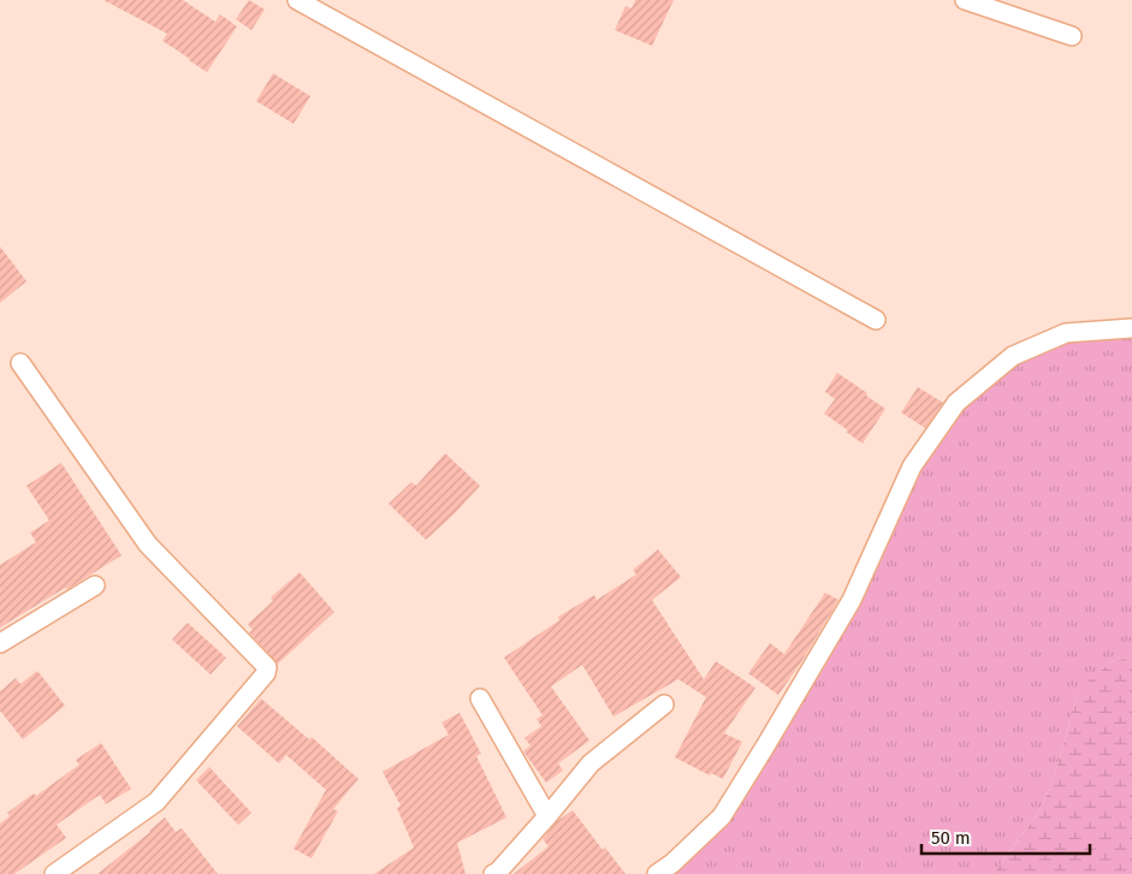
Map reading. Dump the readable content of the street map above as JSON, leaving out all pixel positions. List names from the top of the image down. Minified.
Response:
{"scale_bar":"50 m"}
